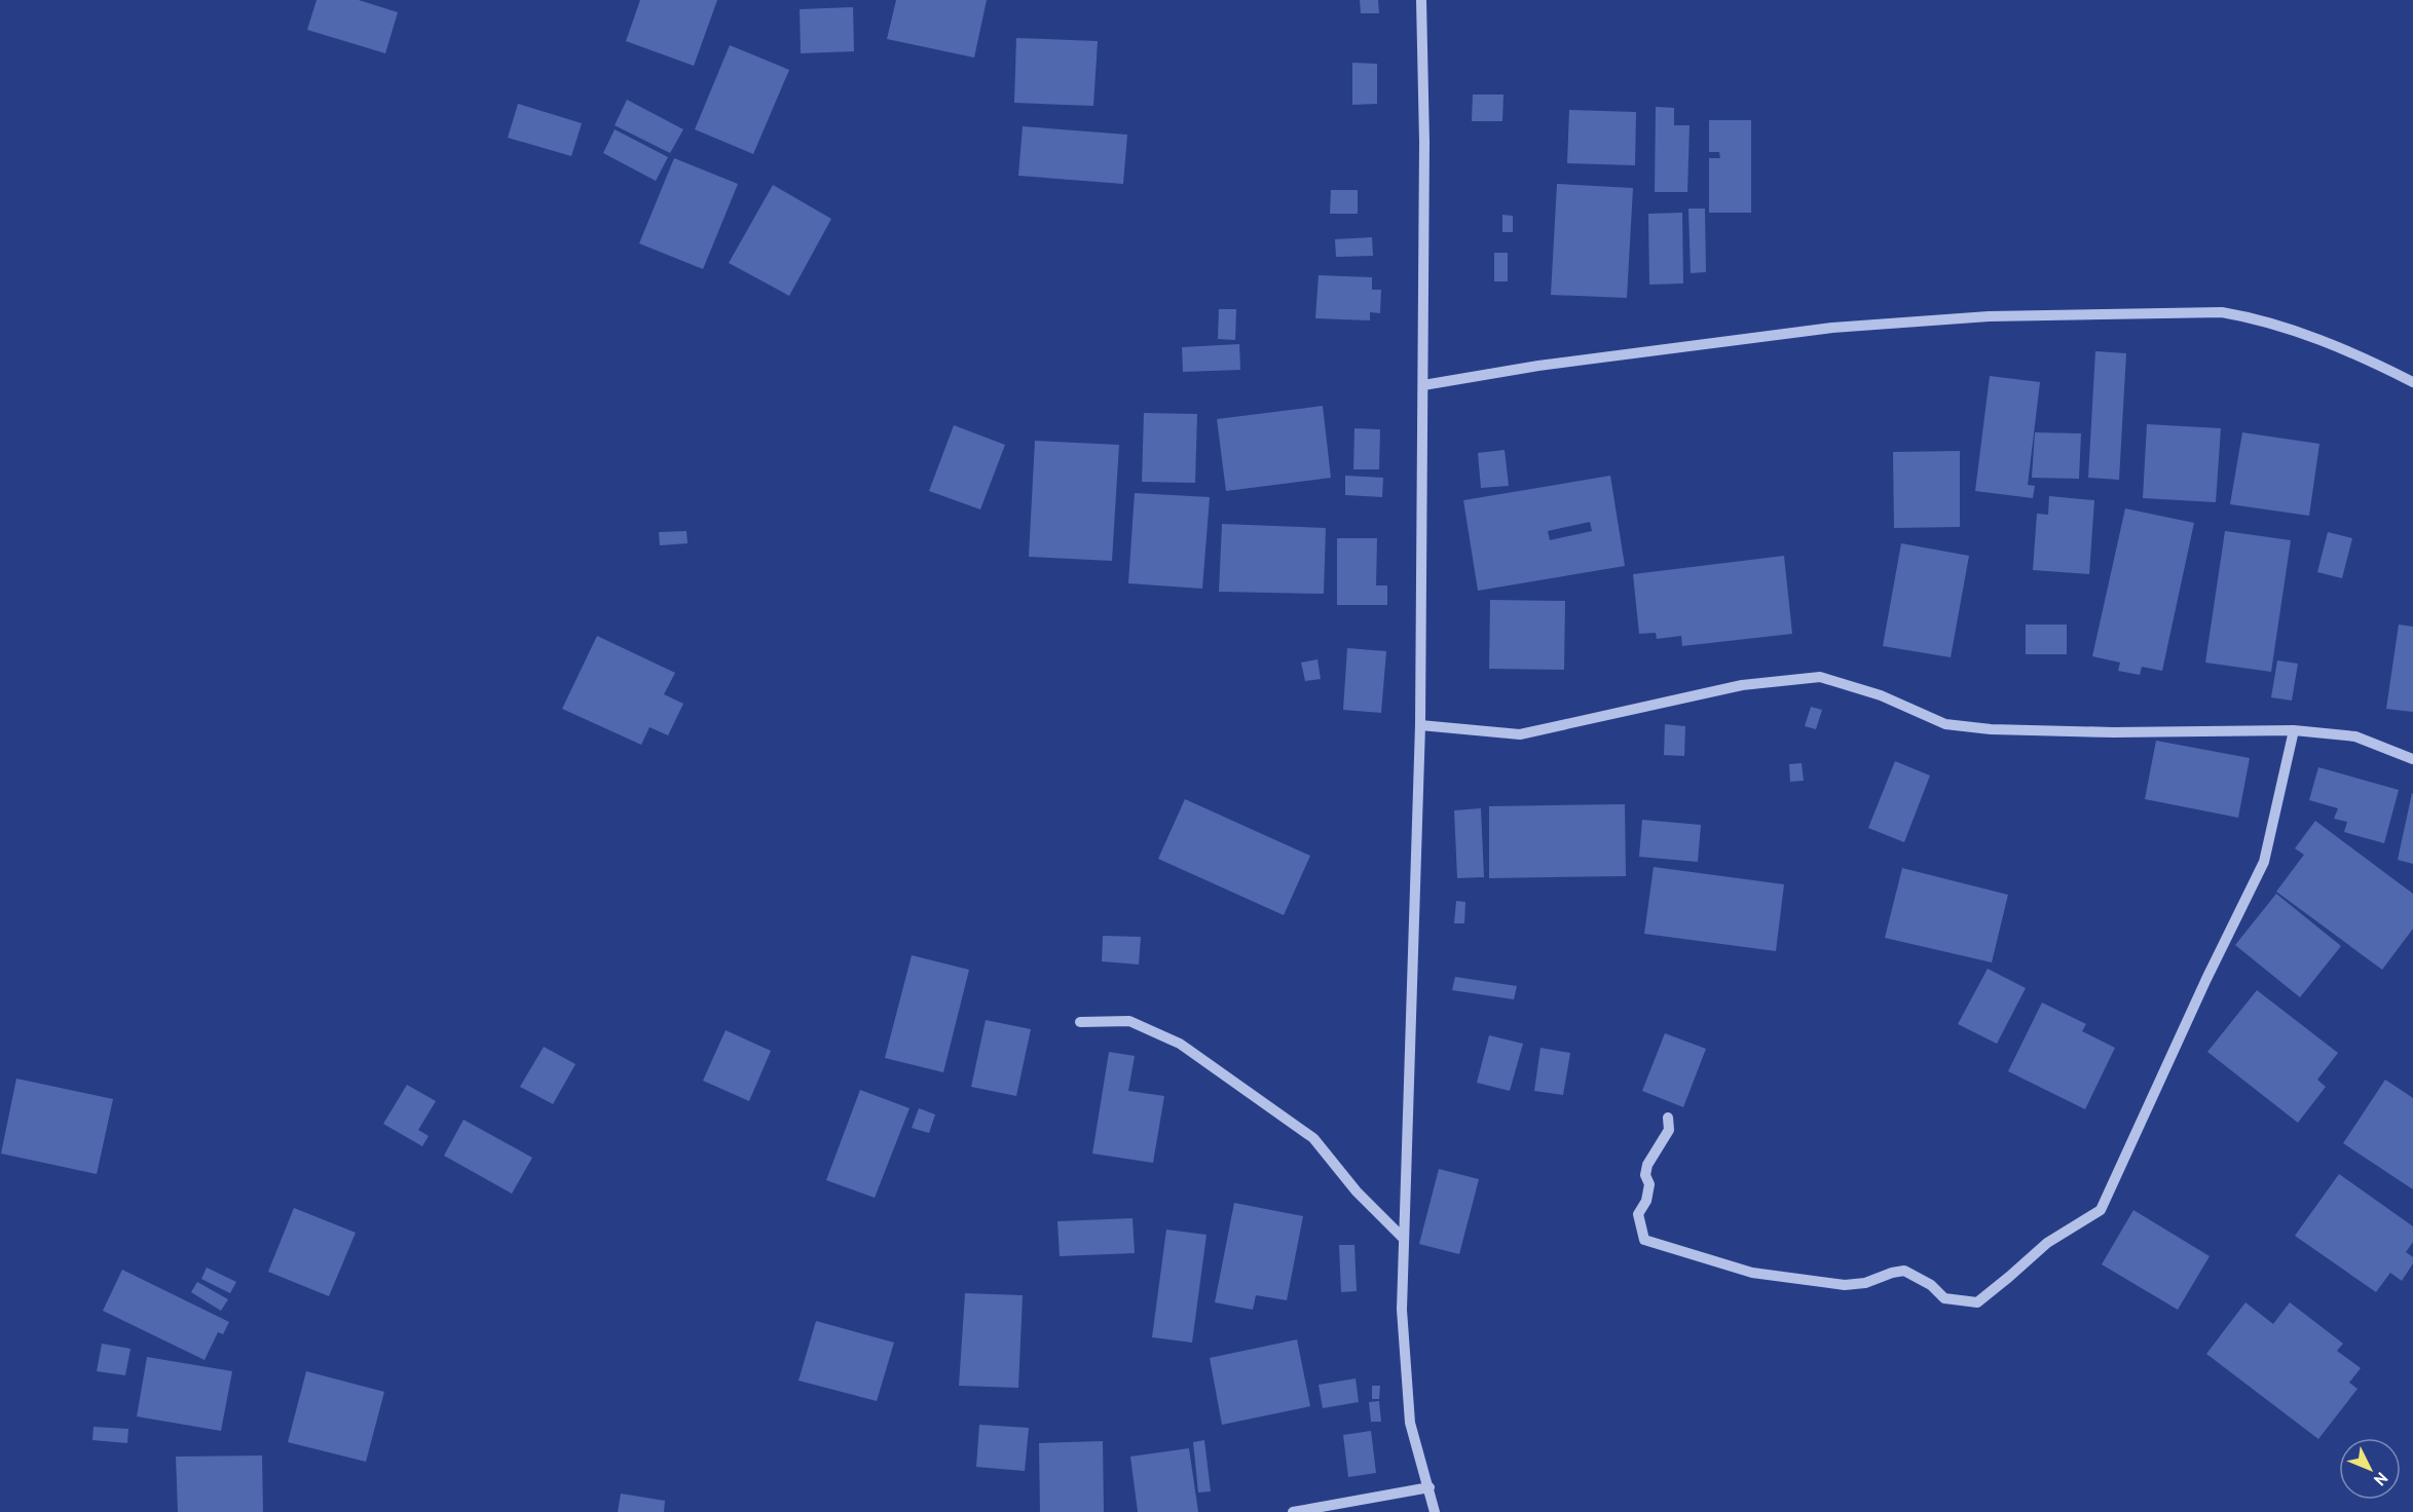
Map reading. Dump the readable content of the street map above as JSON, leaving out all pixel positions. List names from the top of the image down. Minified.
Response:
{"north":"bottom right"}
